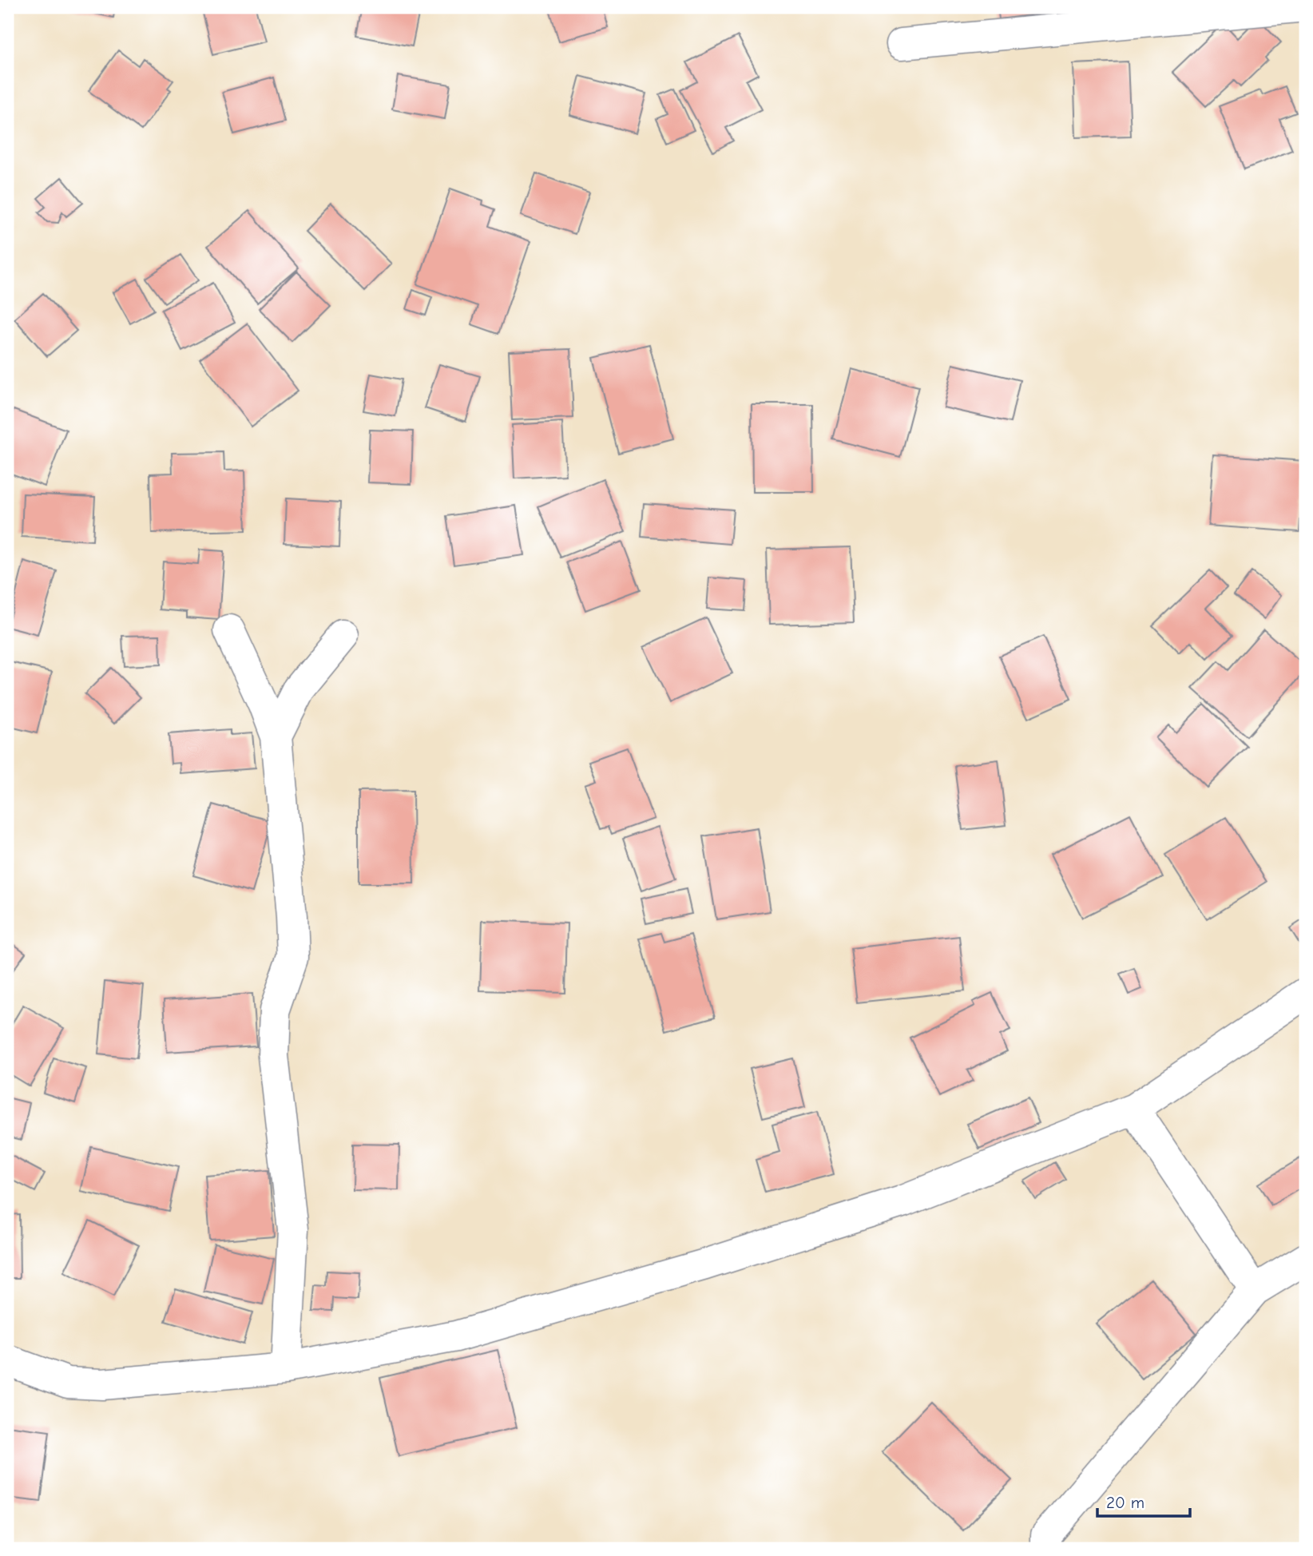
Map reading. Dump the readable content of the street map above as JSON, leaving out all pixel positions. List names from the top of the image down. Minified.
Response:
{"scale_bar":"20 m"}
